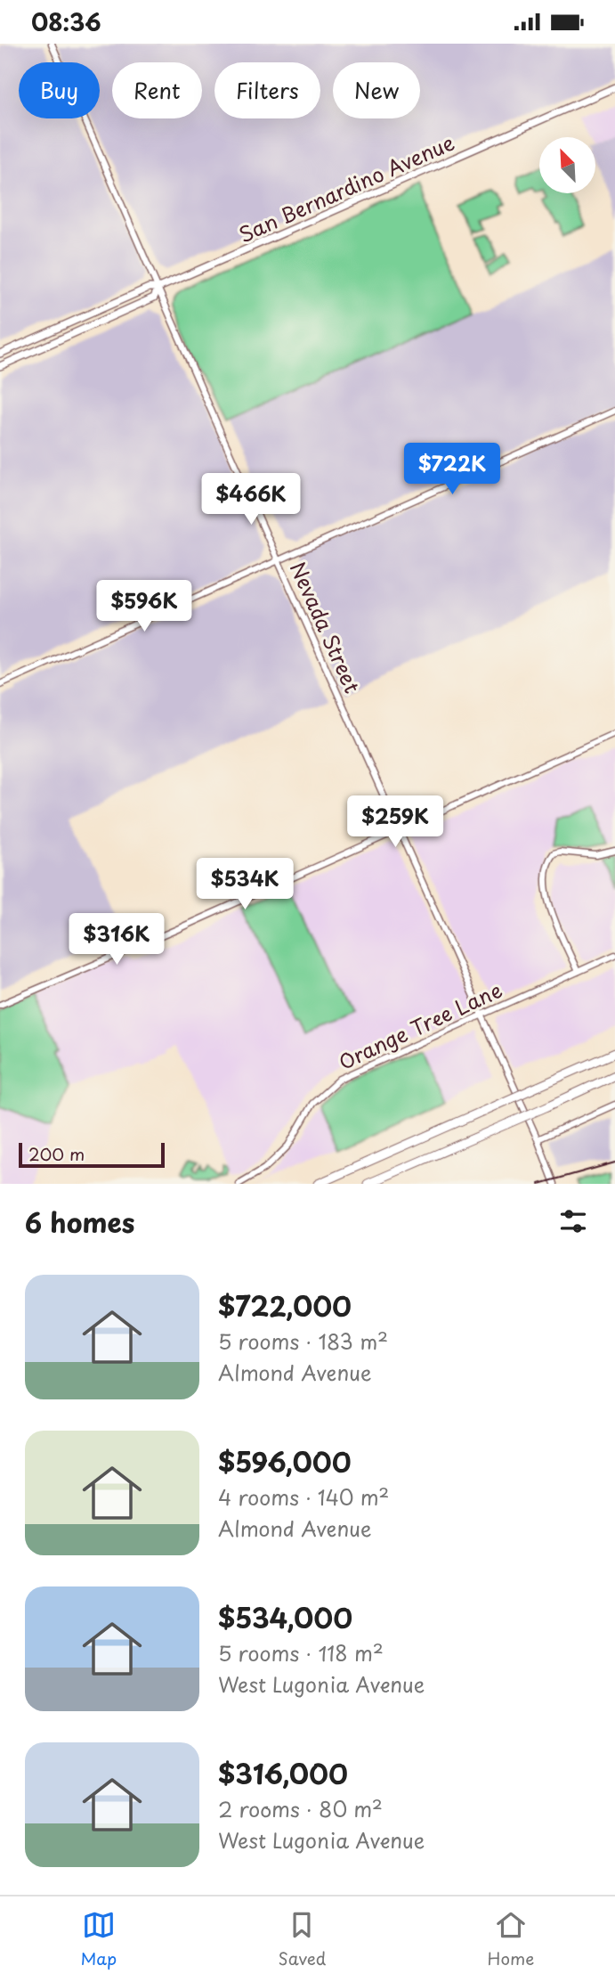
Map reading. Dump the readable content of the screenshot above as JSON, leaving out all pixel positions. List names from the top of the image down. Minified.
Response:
{"streets":{"main road":["San Bernardino Avenue"],"street":["Nevada Street","Orange Tree Lane"]},"crossings":[["San Bernardino Avenue","Nevada Street"],["Nevada Street","Orange Tree Lane"]],"scale_bar":"200 m","north":"top left","page":{"status":"08:36","chip":["Buy","Rent","Filters","New"],"price":["$722K","$466K","$596K","$259K","$534K","$316K"],"scale":"200 m","heading":"6 homes","list":[{"name":"$722,000","note":"5 rooms · 183 m² · Almond Avenue"},{"name":"$596,000","note":"4 rooms · 140 m² · Almond Avenue"},{"name":"$534,000","note":"5 rooms · 118 m² · West Lugonia Avenue"},{"name":"$316,000","note":"2 rooms · 80 m² · West Lugonia Avenue"}],"tabs":["Map","Saved","Home"]}}
